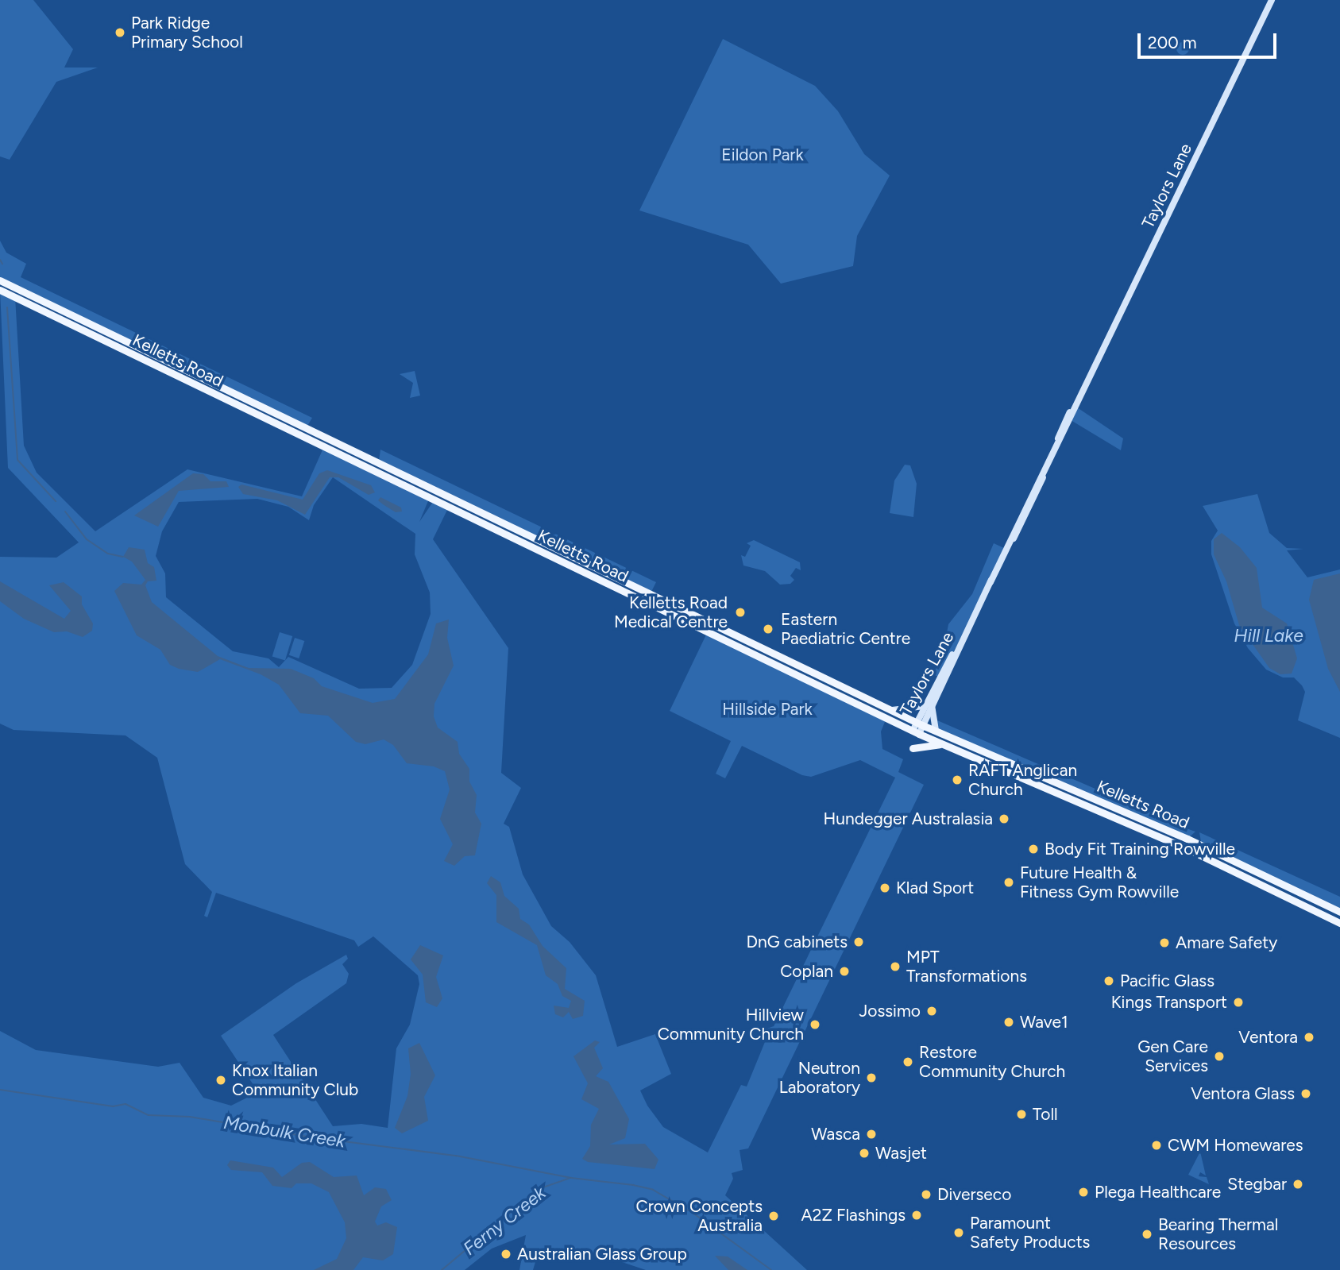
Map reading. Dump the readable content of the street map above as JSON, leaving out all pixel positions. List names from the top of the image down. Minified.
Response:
{"streets":{"main road":["Taylors Lane","Kelletts Road"]},"crossings":[["Taylors Lane","Kelletts Road"]],"water":["Hill Lake","Monbulk Creek","Ferny Creek"],"parks":["Eildon Park","Hillside Park"],"places":["Park Ridge Primary School","Kelletts Road Medical Centre","Eastern Paediatric Centre","RAFT Anglican Church","Hundegger Australasia","Body Fit Training Rowville","Future Health & Fitness Gym Rowville","Klad Sport","DnG cabinets","Amare Safety","MPT Transformations","Coplan","Pacific Glass","Kings Transport","Jossimo","Wave1","Hillview Community Church","Ventora","Gen Care Services","Restore Community Church","Neutron Laboratory","Knox Italian Community Club","Ventora Glass","Toll","Wasca","CWM Homewares","Wasjet","Stegbar","Plega Healthcare","Diverseco","A2Z Flashings","Crown Concepts Australia","Paramount Safety Products","Bearing Thermal Resources","Australian Glass Group"],"scale_bar":"200 m"}
